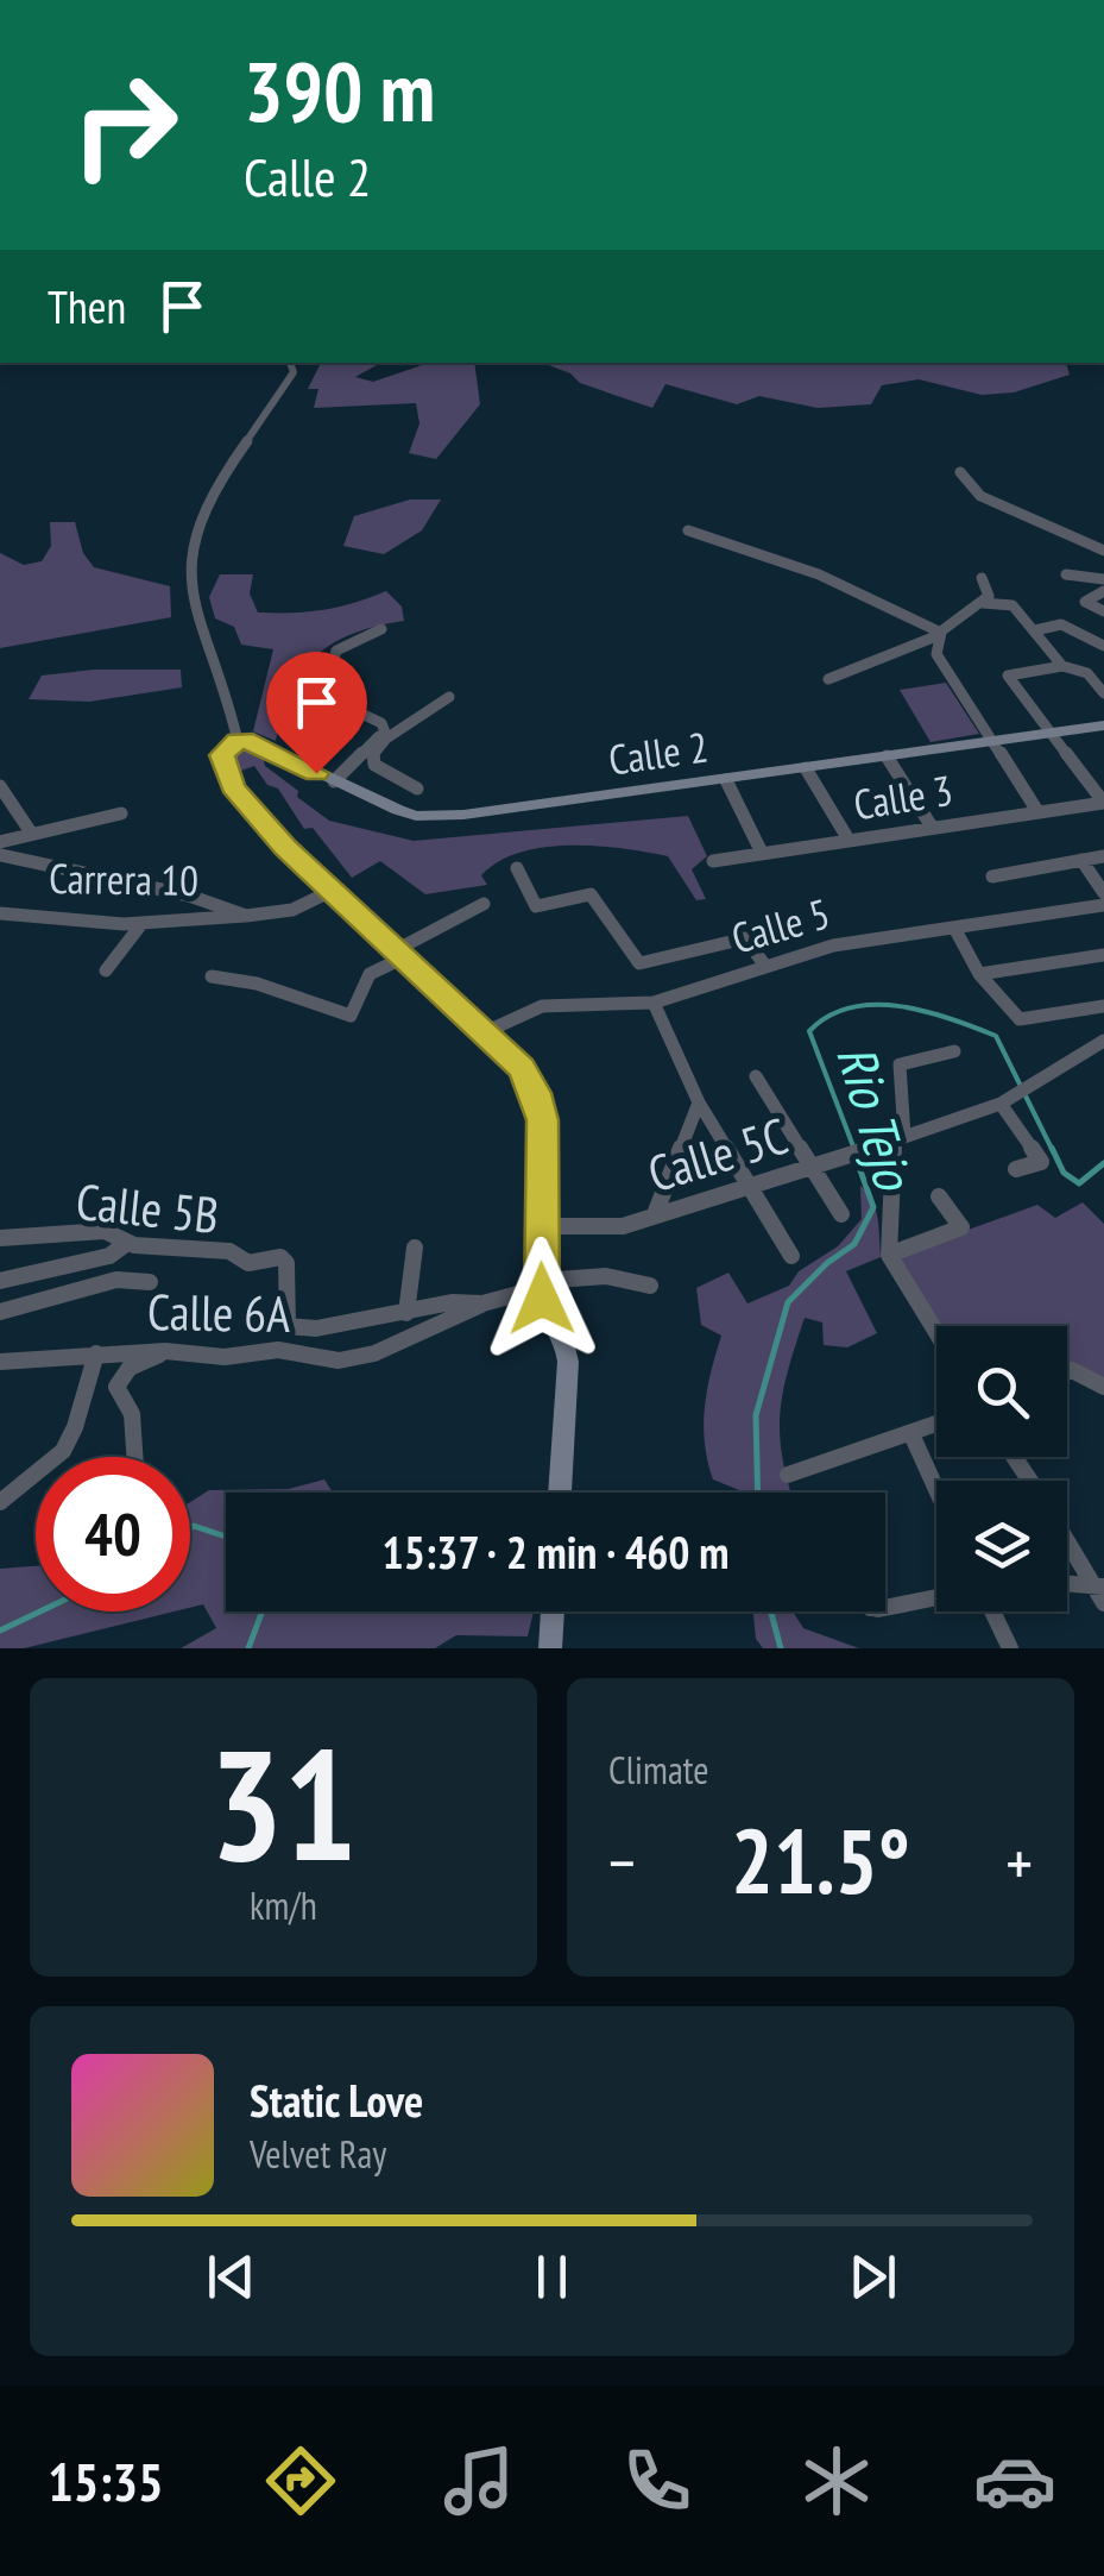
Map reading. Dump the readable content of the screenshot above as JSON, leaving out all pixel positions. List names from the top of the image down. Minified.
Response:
{"streets":{"street":["Calle 2","Calle 3","Carrera 10","Calle 5","Calle 5C","Calle 5B","Calle 6A"]},"water":["Rio Tejo"],"page":{"turn":["390 m","Calle 2"],"then":"Then","limit":"40","trip":"15:37 · 2 min · 460 m","tile":[["31","km/h"],"Climate"],"heat":["−","21.5°","+"],"song":["Static Love","Velvet Ray"],"tabs":"15:35"}}
